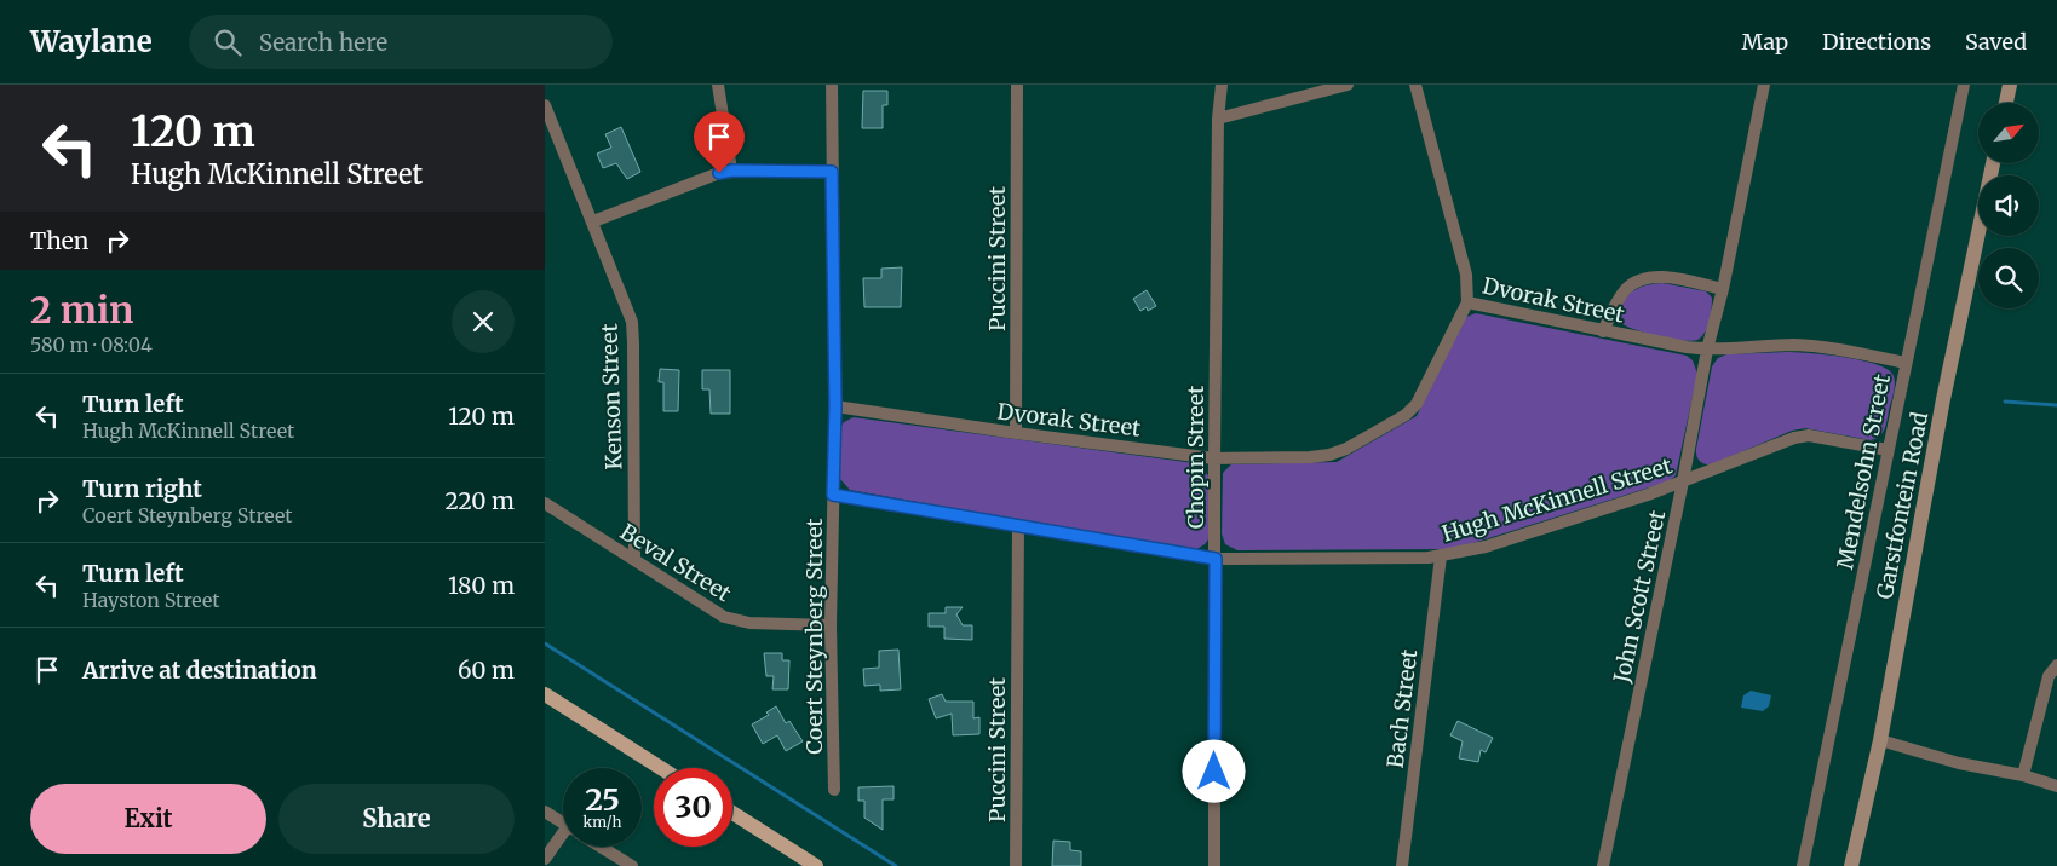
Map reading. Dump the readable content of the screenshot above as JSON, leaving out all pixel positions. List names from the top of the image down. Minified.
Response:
{"streets":{"main road":["Garstfontein Road"],"street":["Puccini Street","Dvorak Street","Kenson Street","Chopin Street","Mendelsohn Street","Hugh McKinnell Street","Beval Street","John Scott Street","Coert Steynberg Street","Bach Street"]},"crossings":[["Puccini Street","Dvorak Street"],["Puccini Street","Hugh McKinnell Street"],["Dvorak Street","Chopin Street"],["Dvorak Street","Mendelsohn Street"],["Dvorak Street","John Scott Street"],["Dvorak Street","Coert Steynberg Street"],["Kenson Street","Beval Street"],["Chopin Street","Hugh McKinnell Street"],["Mendelsohn Street","Hugh McKinnell Street"],["Hugh McKinnell Street","John Scott Street"],["Hugh McKinnell Street","Coert Steynberg Street"],["Hugh McKinnell Street","Bach Street"],["Beval Street","Coert Steynberg Street"]],"north":"top right","page":{"header":"Waylane","search":"Search here","nav":["Map","Directions","Saved"],"turn":["120 m","Hugh McKinnell Street"],"then":"Then","heading":["2 min","580 m · 08:04"],"list":[{"name":"Turn left","note":"Hugh McKinnell Street","value":"120 m"},{"name":"Turn right","note":"Coert Steynberg Street","value":"220 m"},{"name":"Turn left","note":"Hayston Street","value":"180 m"},{"name":"Arrive at destination","value":"60 m"}],"speed":"25 km/h","limit":"30","buttons":["Exit","Share"]}}
